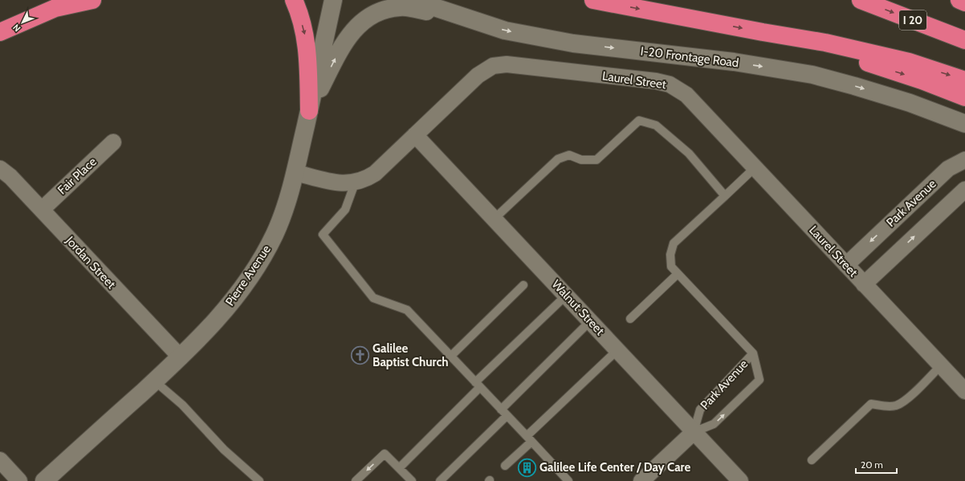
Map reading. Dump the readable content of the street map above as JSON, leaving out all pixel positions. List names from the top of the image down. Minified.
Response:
{"streets":{"highway":["I 20"],"main road":["I-20 Frontage Road","Pierre Avenue"],"street":["Laurel Street","Fair Place","Park Avenue","Jordan Street","Walnut Street"]},"crossings":[["Laurel Street","Park Avenue"],["Laurel Street","Pierre Avenue"],["Laurel Street","Walnut Street"],["Fair Place","Jordan Street"],["Park Avenue","Walnut Street"],["Jordan Street","Pierre Avenue"]],"one_way":["I-20 Frontage Road"],"places":{"church":["Galilee Baptist Church"],"building":["Galilee Life Center / Day Care"]},"scale_bar":"20 m","north":"bottom left"}
